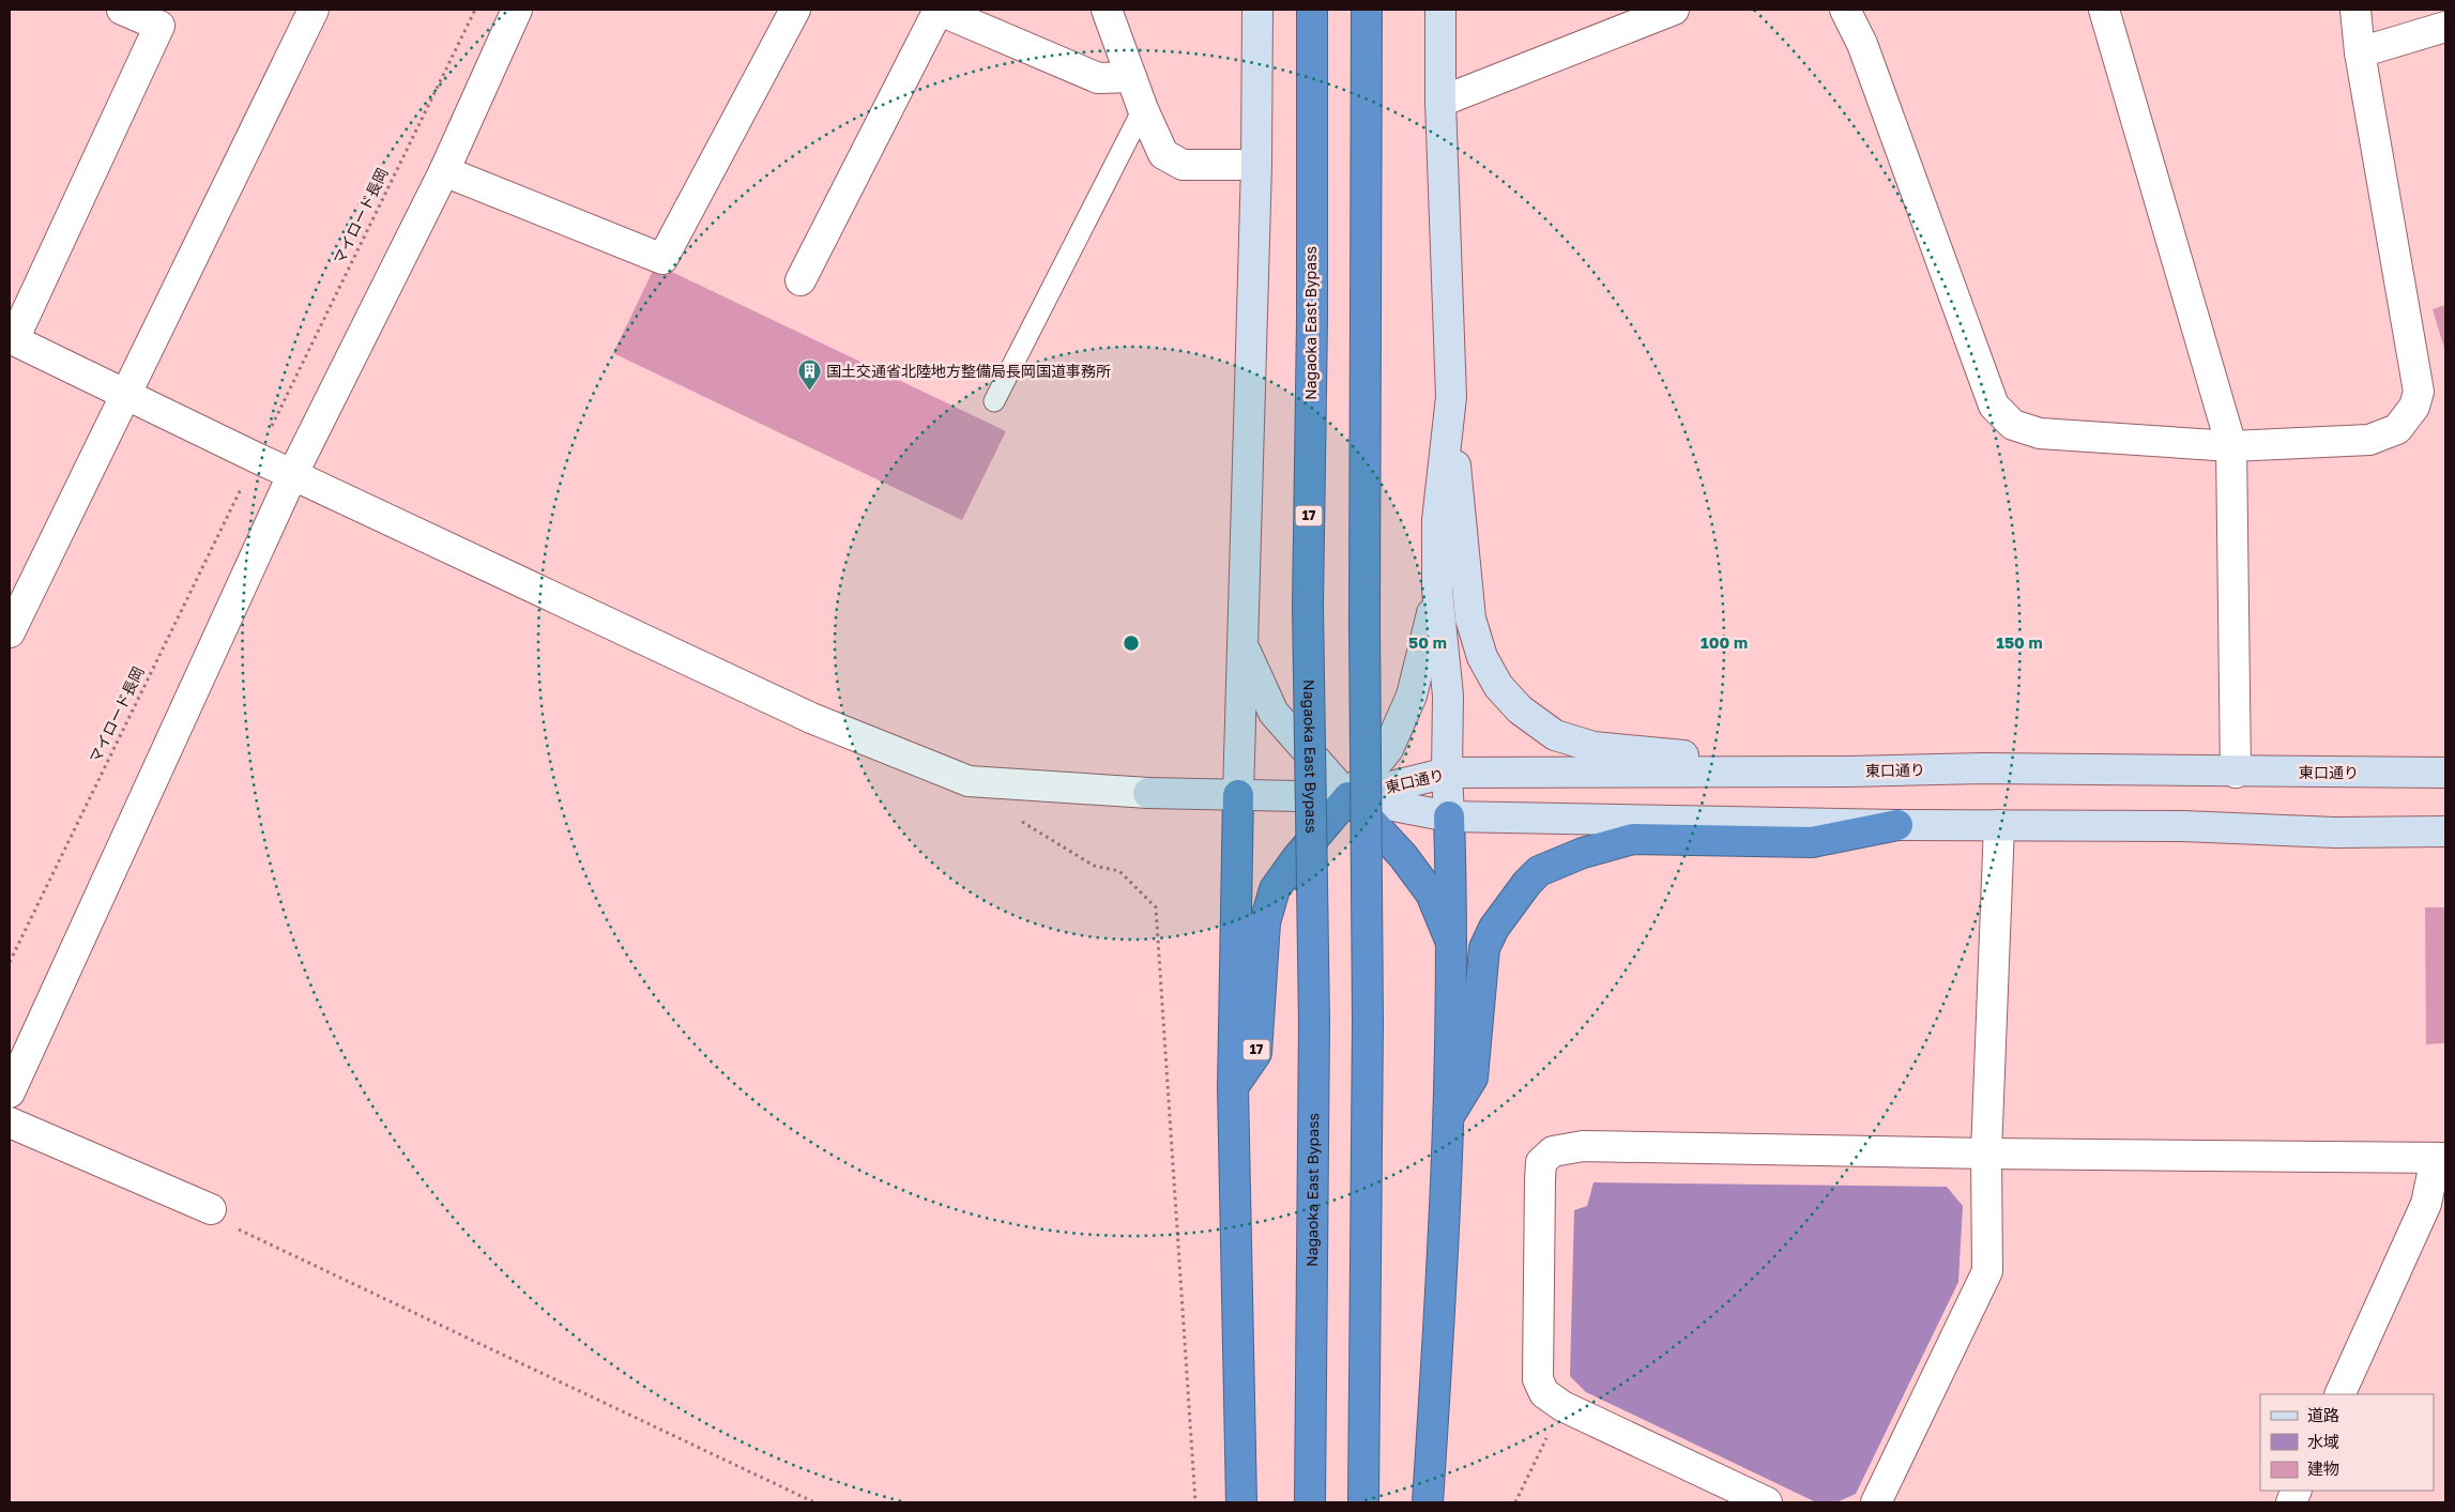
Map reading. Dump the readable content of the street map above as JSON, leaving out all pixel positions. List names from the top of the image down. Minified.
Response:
{"streets":{"highway":["Nagaoka East Bypass","17"],"street":["東口通り"],"path":["マイロード長岡"]},"crossings":[["17","東口通り"]],"places":{"building":["国土交通省北陸地方整備局長岡国道事務所"]},"legend":["道路","水域","建物"],"rings":["50 m","100 m","150 m"]}
